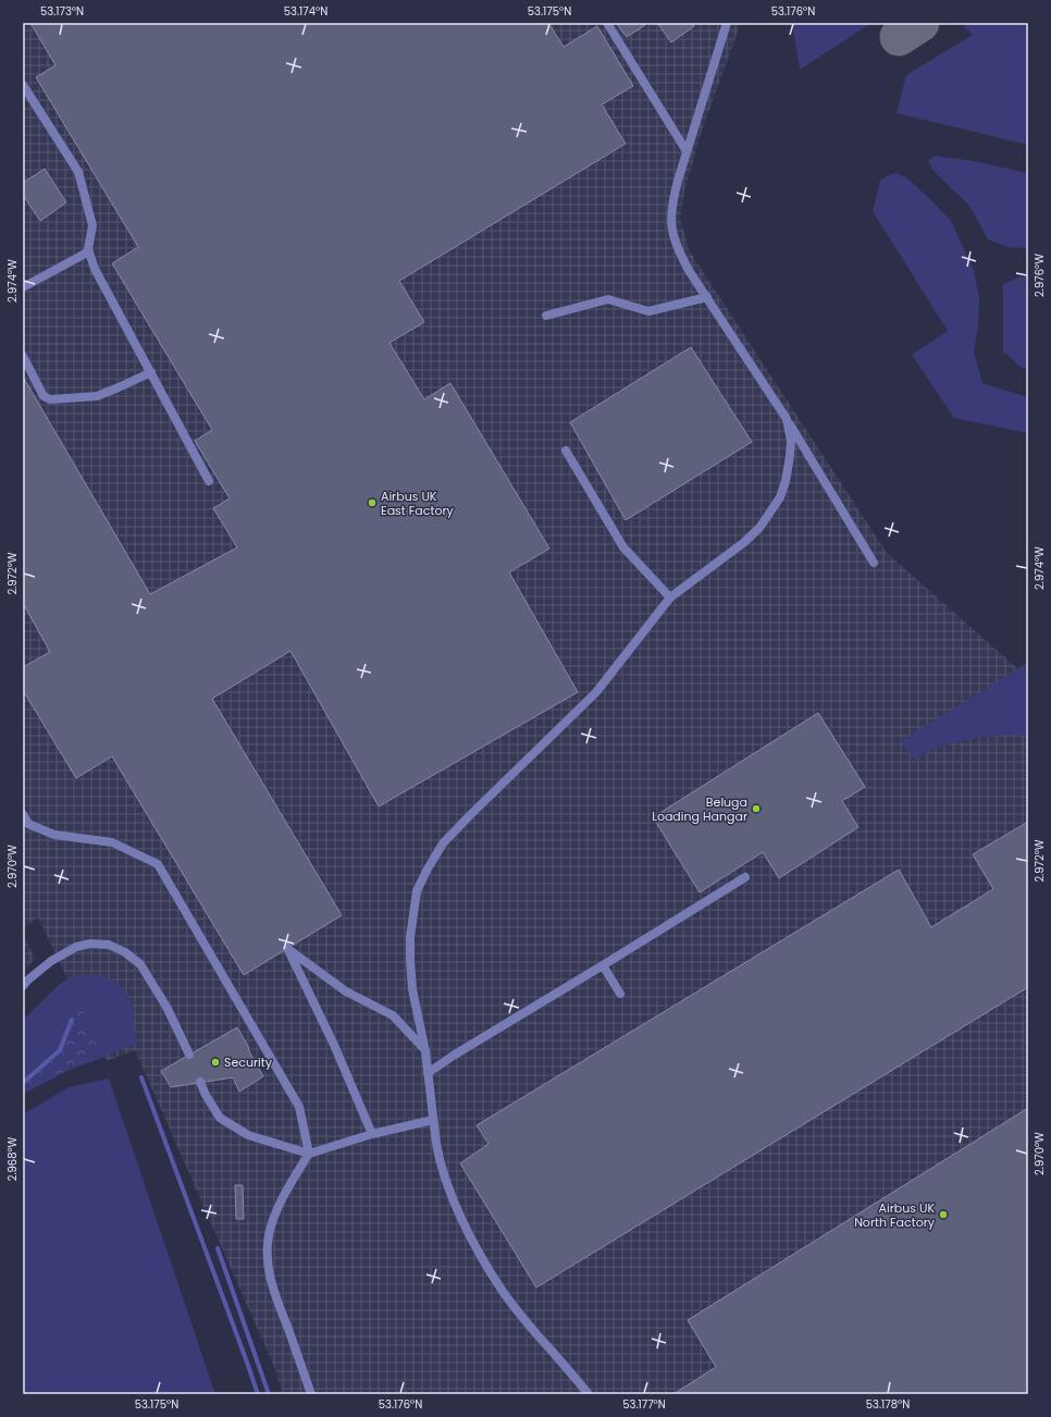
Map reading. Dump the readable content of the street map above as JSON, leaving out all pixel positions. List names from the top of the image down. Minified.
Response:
{"places":["Airbus UK East Factory","Beluga Loading Hangar","Security","Airbus UK North Factory"],"coordinates":["53.173°N","53.174°N","53.175°N","53.176°N","2.976°W","2.974°W","2.972°W","2.970°W","2.968°W","53.177°N","53.178°N"]}
